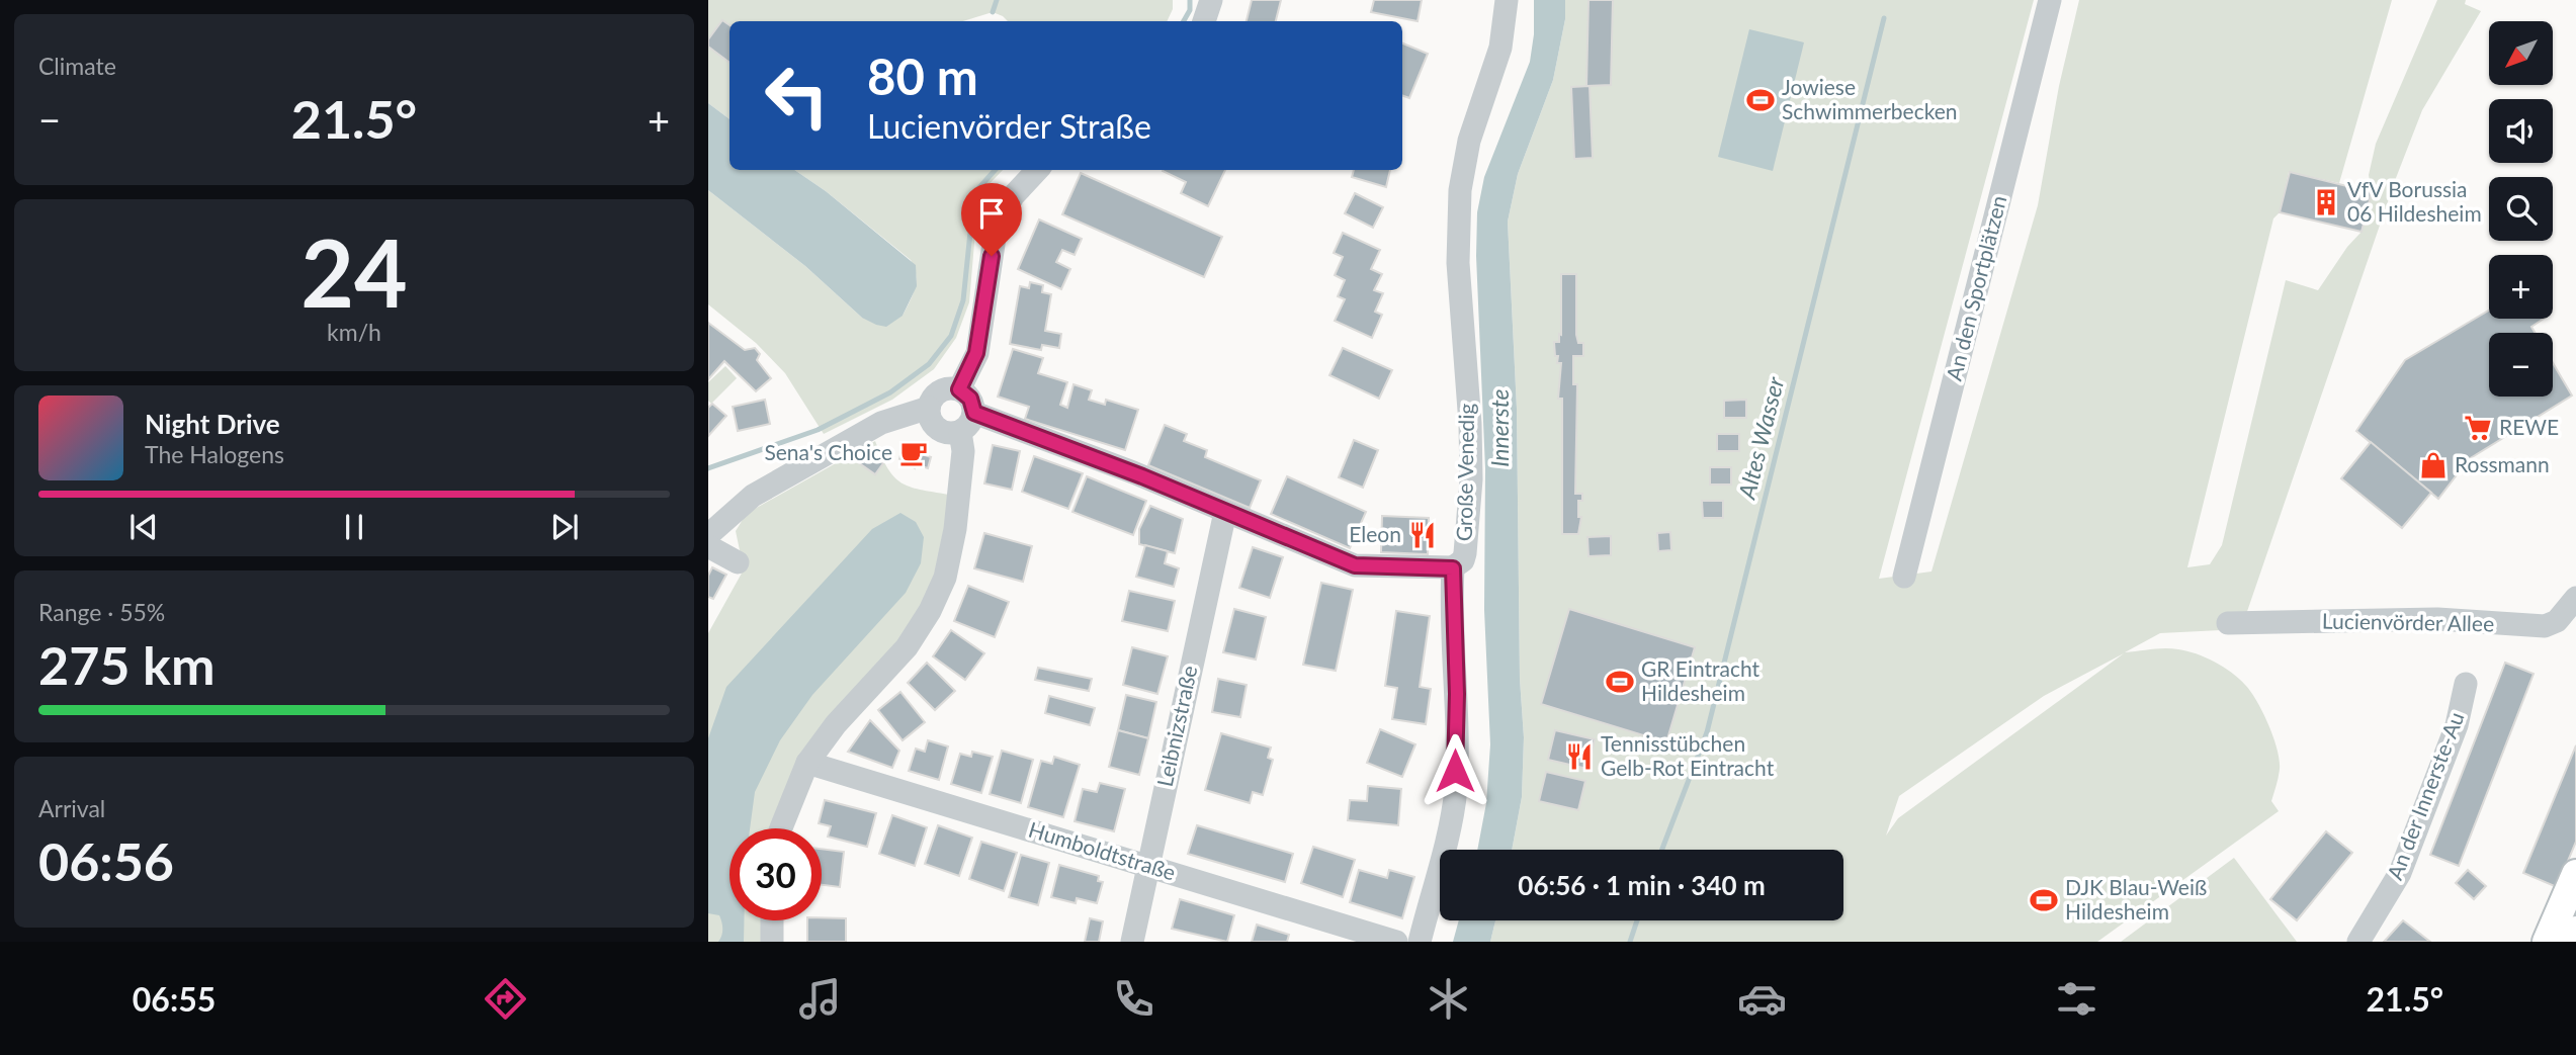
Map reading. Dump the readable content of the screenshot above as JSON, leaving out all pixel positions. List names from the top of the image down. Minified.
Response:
{"streets":{"street":["An den Sportplätzen","Große Venedig","Lucienvörder Allee","Leibnizstraße","An der Innerste-Au","Humboldtstraße"]},"crossings":[["Leibnizstraße","Humboldtstraße"]],"water":["Innerste","Altes Wasser"],"places":{"sports":["Jowiese Schwimmerbecken","GR Eintracht Hildesheim","DJK Blau-Weiß Hildesheim"],"building":["VfV Borussia 06 Hildesheim"],"supermarket":["REWE"],"cafe":["Sena's Choice"],"shop":["Rossmann"],"restaurant":["Eleon","Tennisstübchen Gelb-Rot Eintracht"]},"north":"bottom left","page":{"tile":["Climate",["24","km/h"],["Range · 55%","275 km"],["Arrival","06:56"]],"map_buttons":["+","−"],"turn":["80 m","Lucienvörder Straße"],"heat":["−","21.5°","+"],"song":["Night Drive","The Halogens"],"limit":"30","trip":"06:56 · 1 min · 340 m","tabs":["06:55","21.5°"]}}
